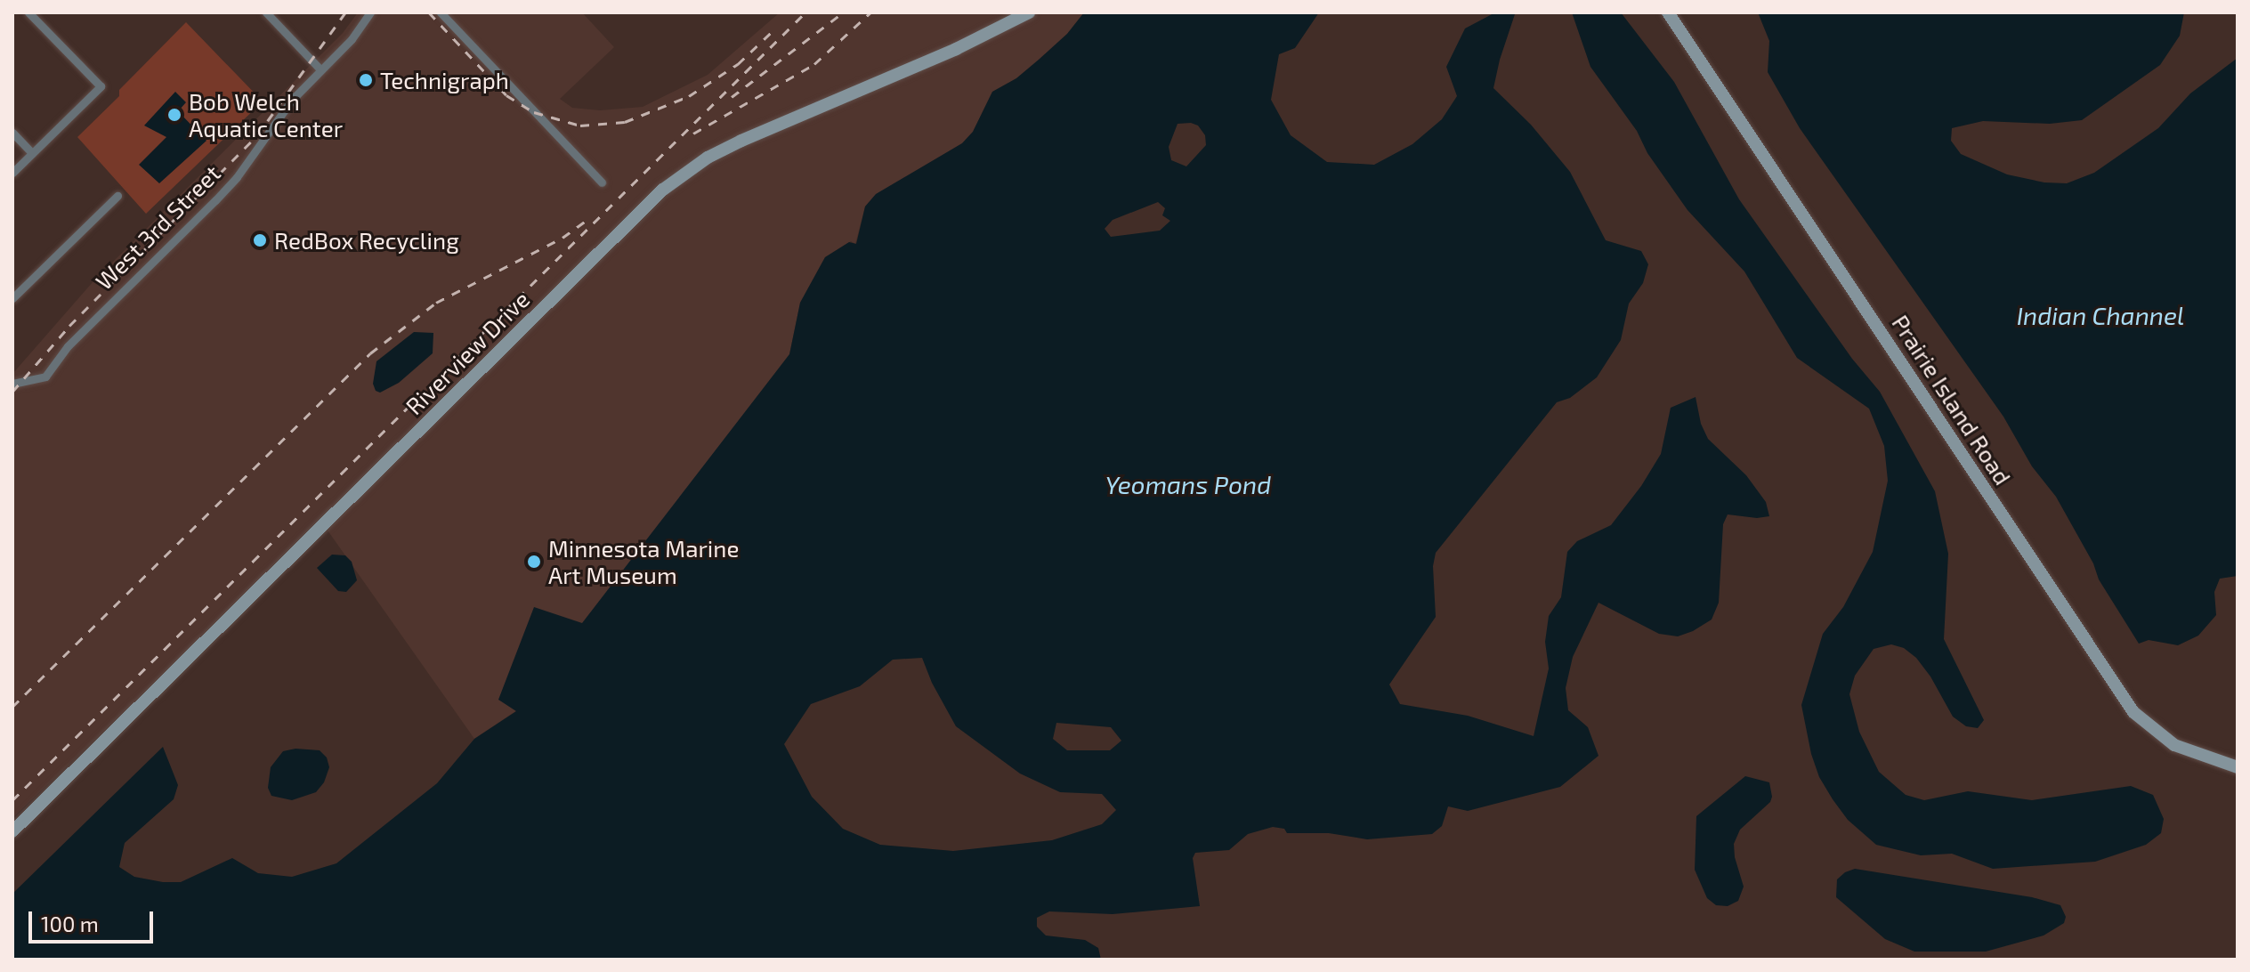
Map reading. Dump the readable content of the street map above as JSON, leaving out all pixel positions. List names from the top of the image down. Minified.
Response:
{"streets":{"street":["West 3rd Street","Riverview Drive","Prairie Island Road"]},"water":["Indian Channel","Yeomans Pond"],"places":["Technigraph","Bob Welch Aquatic Center","RedBox Recycling","Minnesota Marine Art Museum"],"scale_bar":"100 m"}
